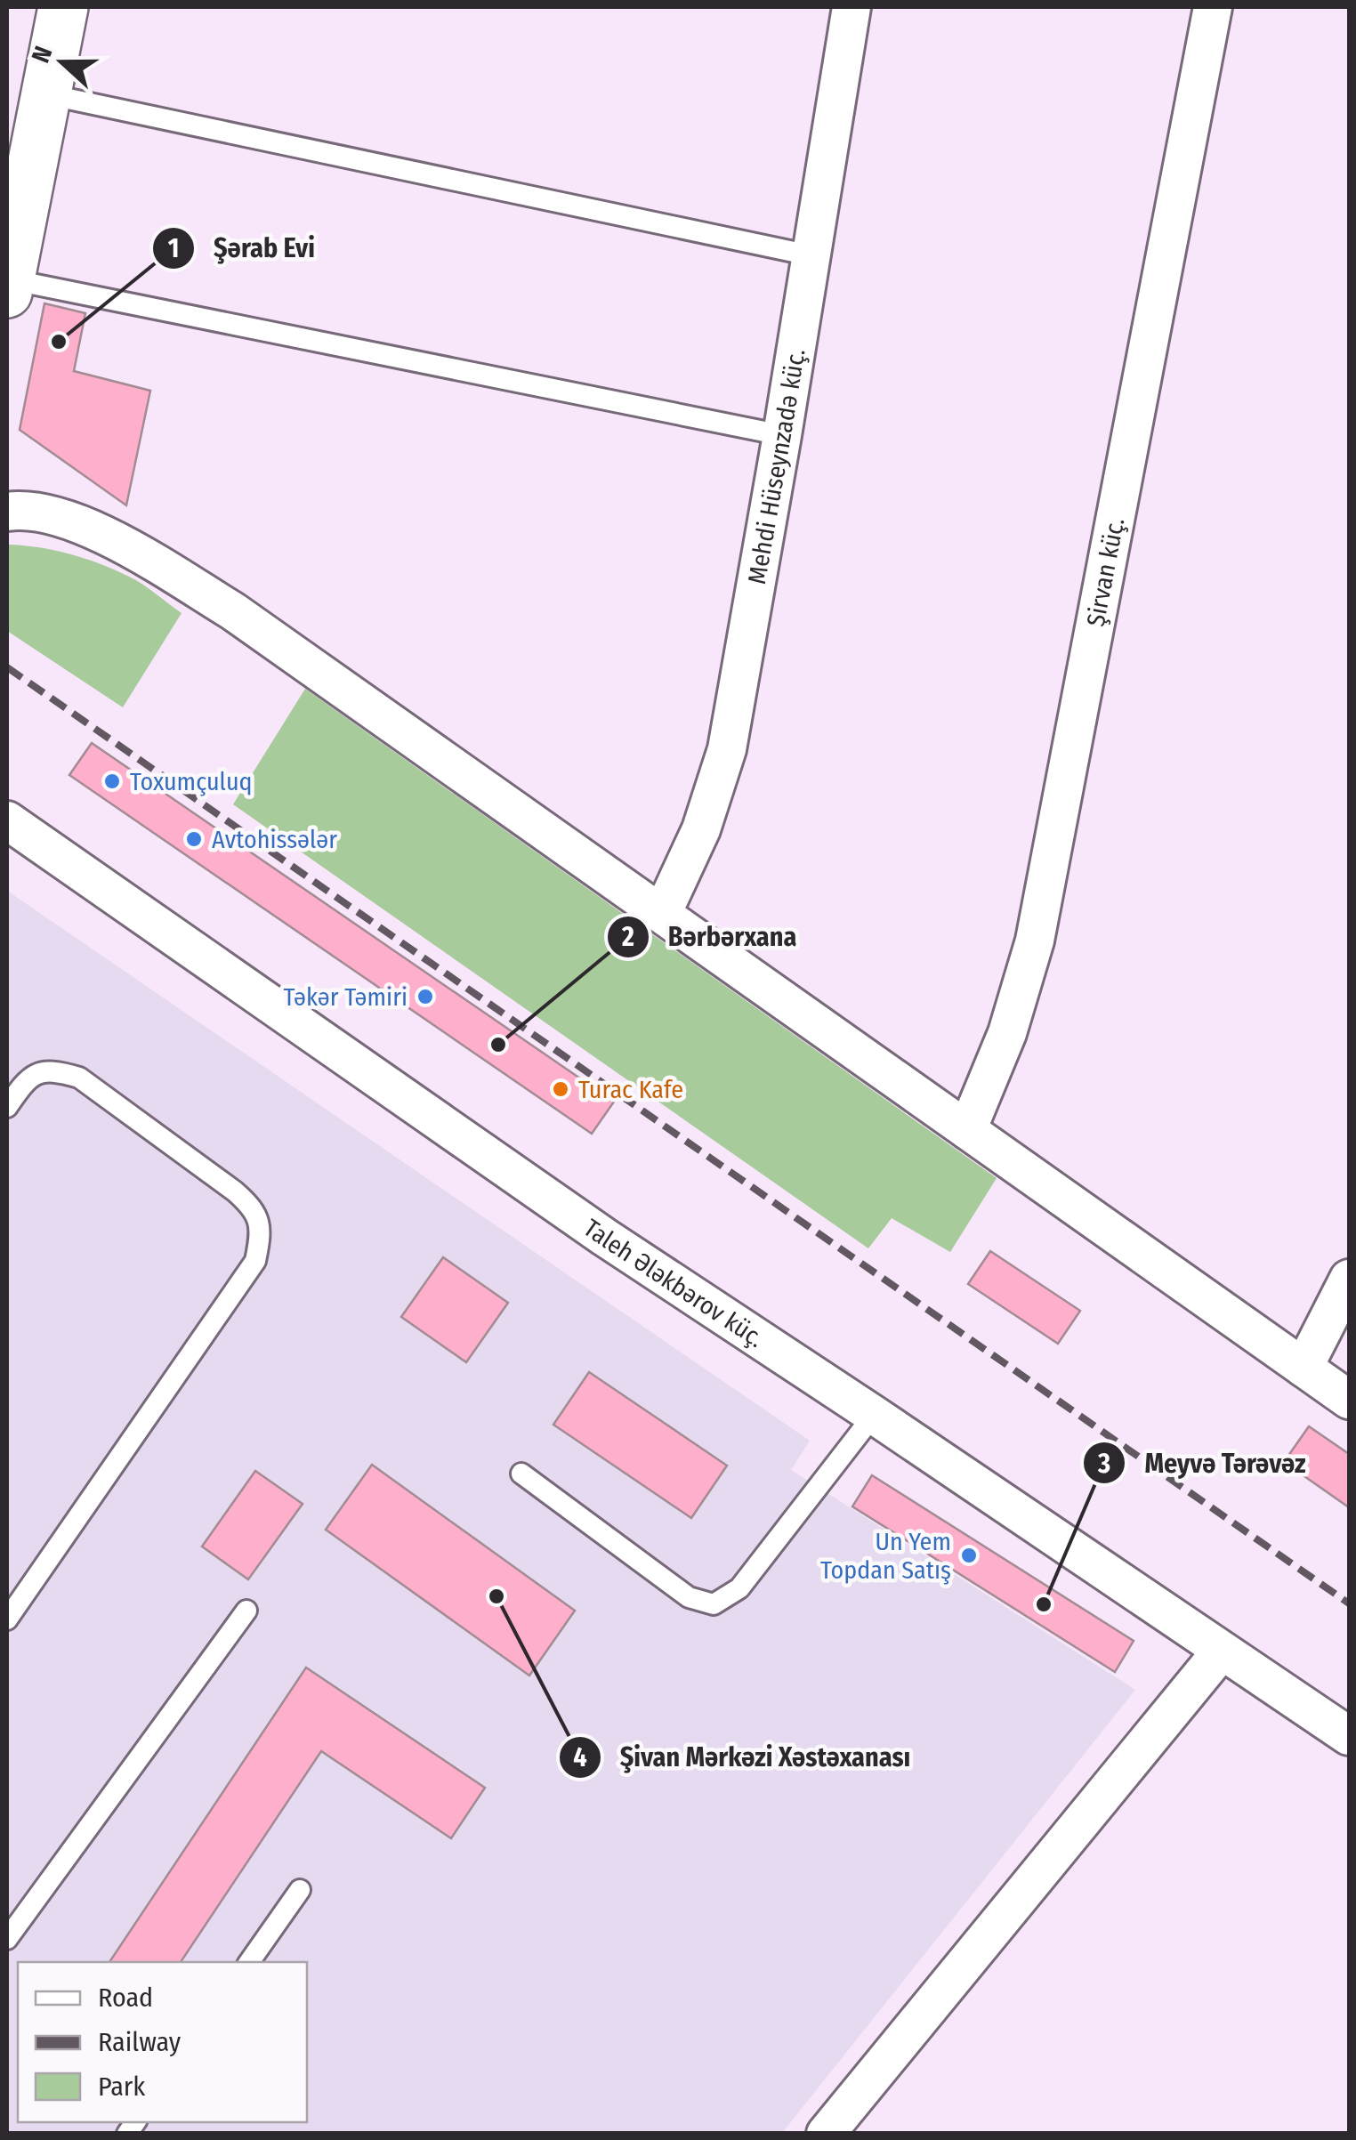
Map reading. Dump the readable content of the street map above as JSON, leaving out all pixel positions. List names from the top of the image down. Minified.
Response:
{"streets":{"street":["Mehdi Hüseynzadə küç.","Şirvan küç.","Taleh Ələkbərov küç."]},"places":["Şərab Evi","Toxumçuluq","Avtohissələr","Təkər Təmiri","Bərbərxana","Turac Kafe","Un Yem Topdan Satış","Şivan Mərkəzi Xəstəxanası","Meyvə Tərəvəz"],"legend":["Road","Railway","Park"],"north":"left"}
